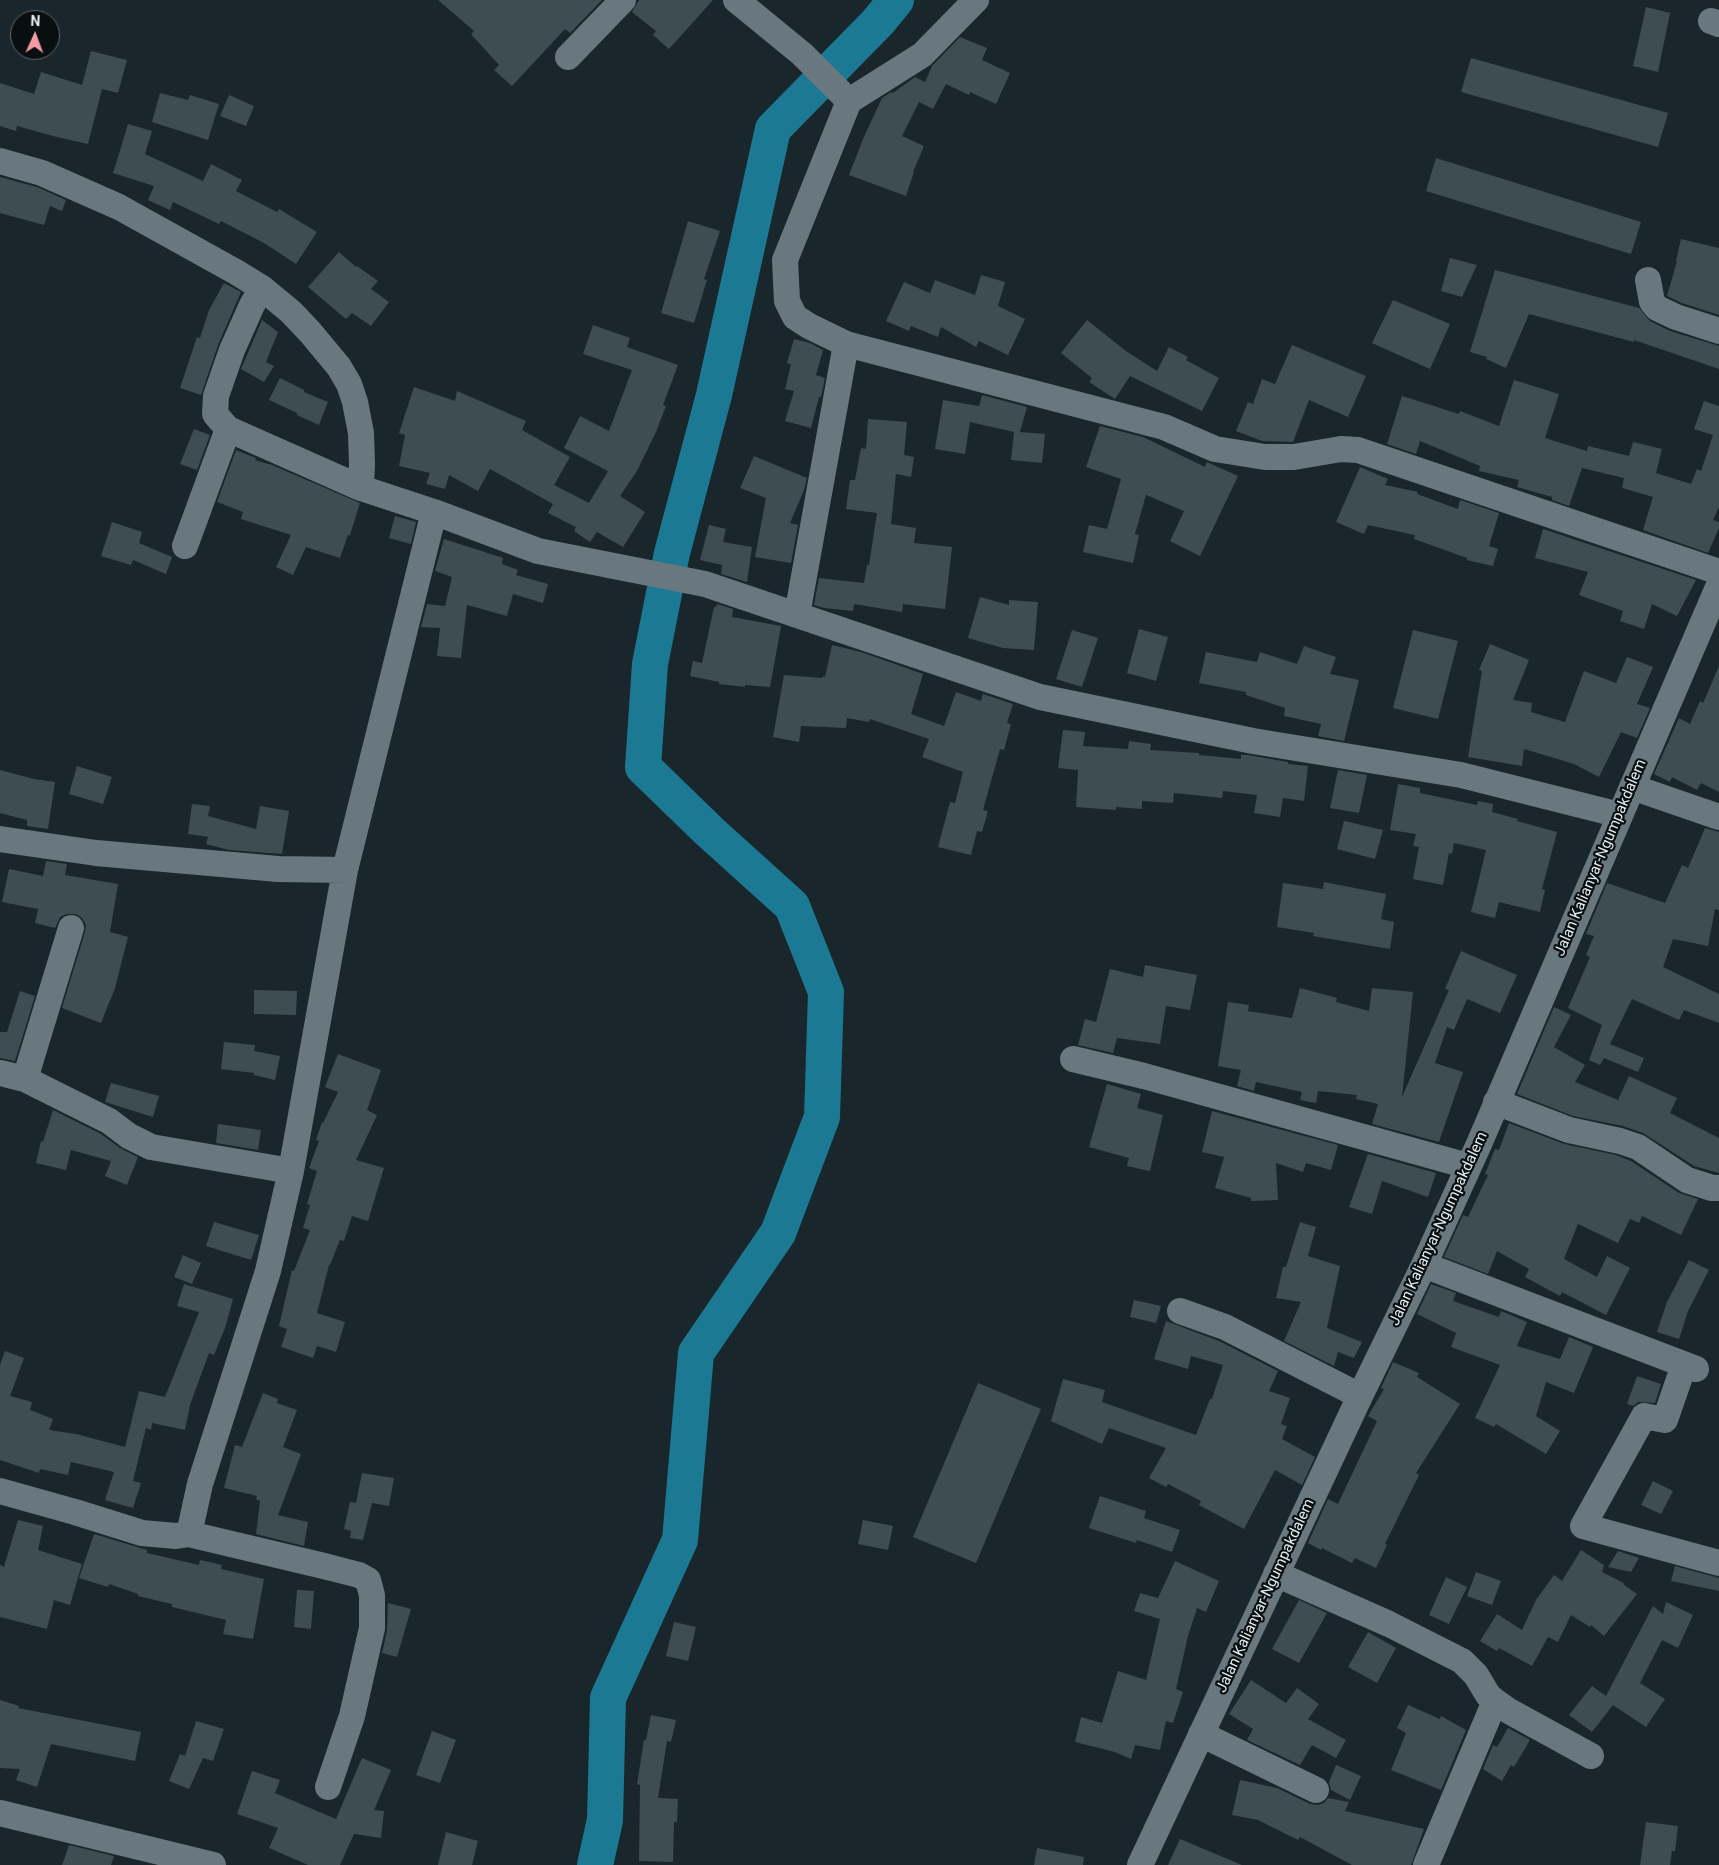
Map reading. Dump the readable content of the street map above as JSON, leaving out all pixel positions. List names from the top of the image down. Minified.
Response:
{"streets":{"street":["Jalan Kalianyar-Ngumpakdalem"]},"north":"top"}
